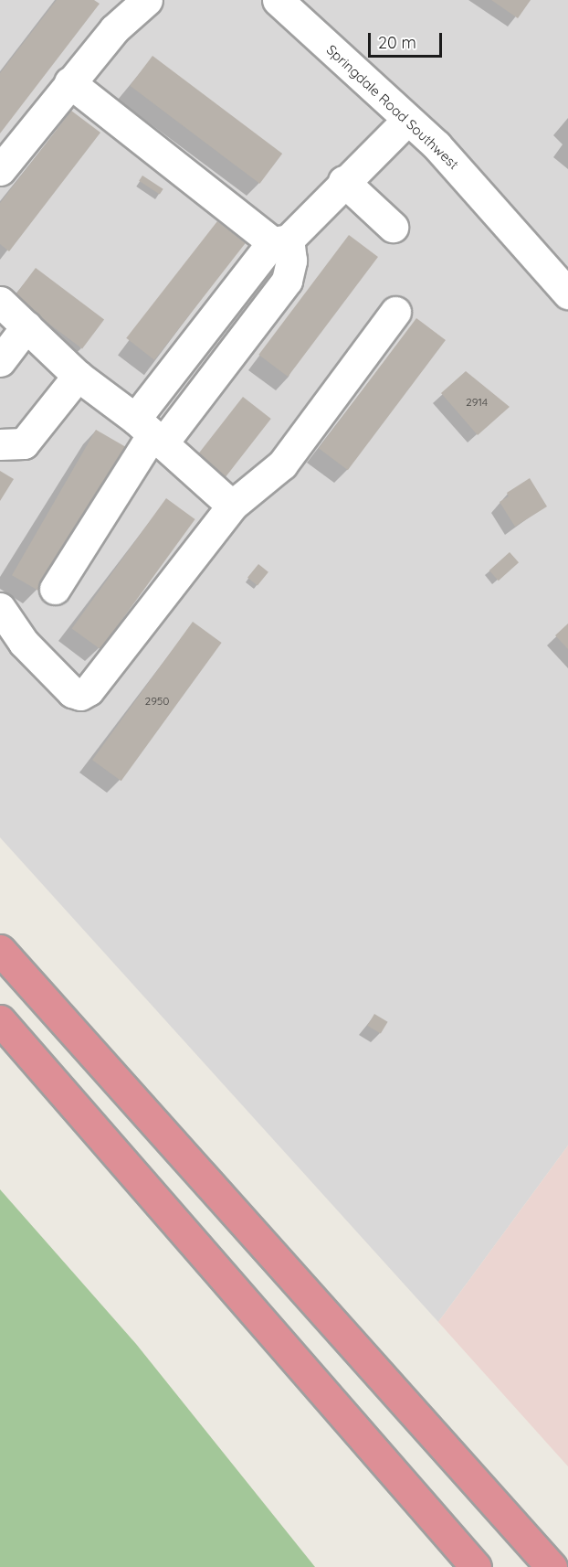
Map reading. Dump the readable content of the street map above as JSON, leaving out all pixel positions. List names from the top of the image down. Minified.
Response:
{"streets":{"street":["Springdale Road Southwest"]},"house_numbers":["2914","2950"],"scale_bar":"20 m"}
